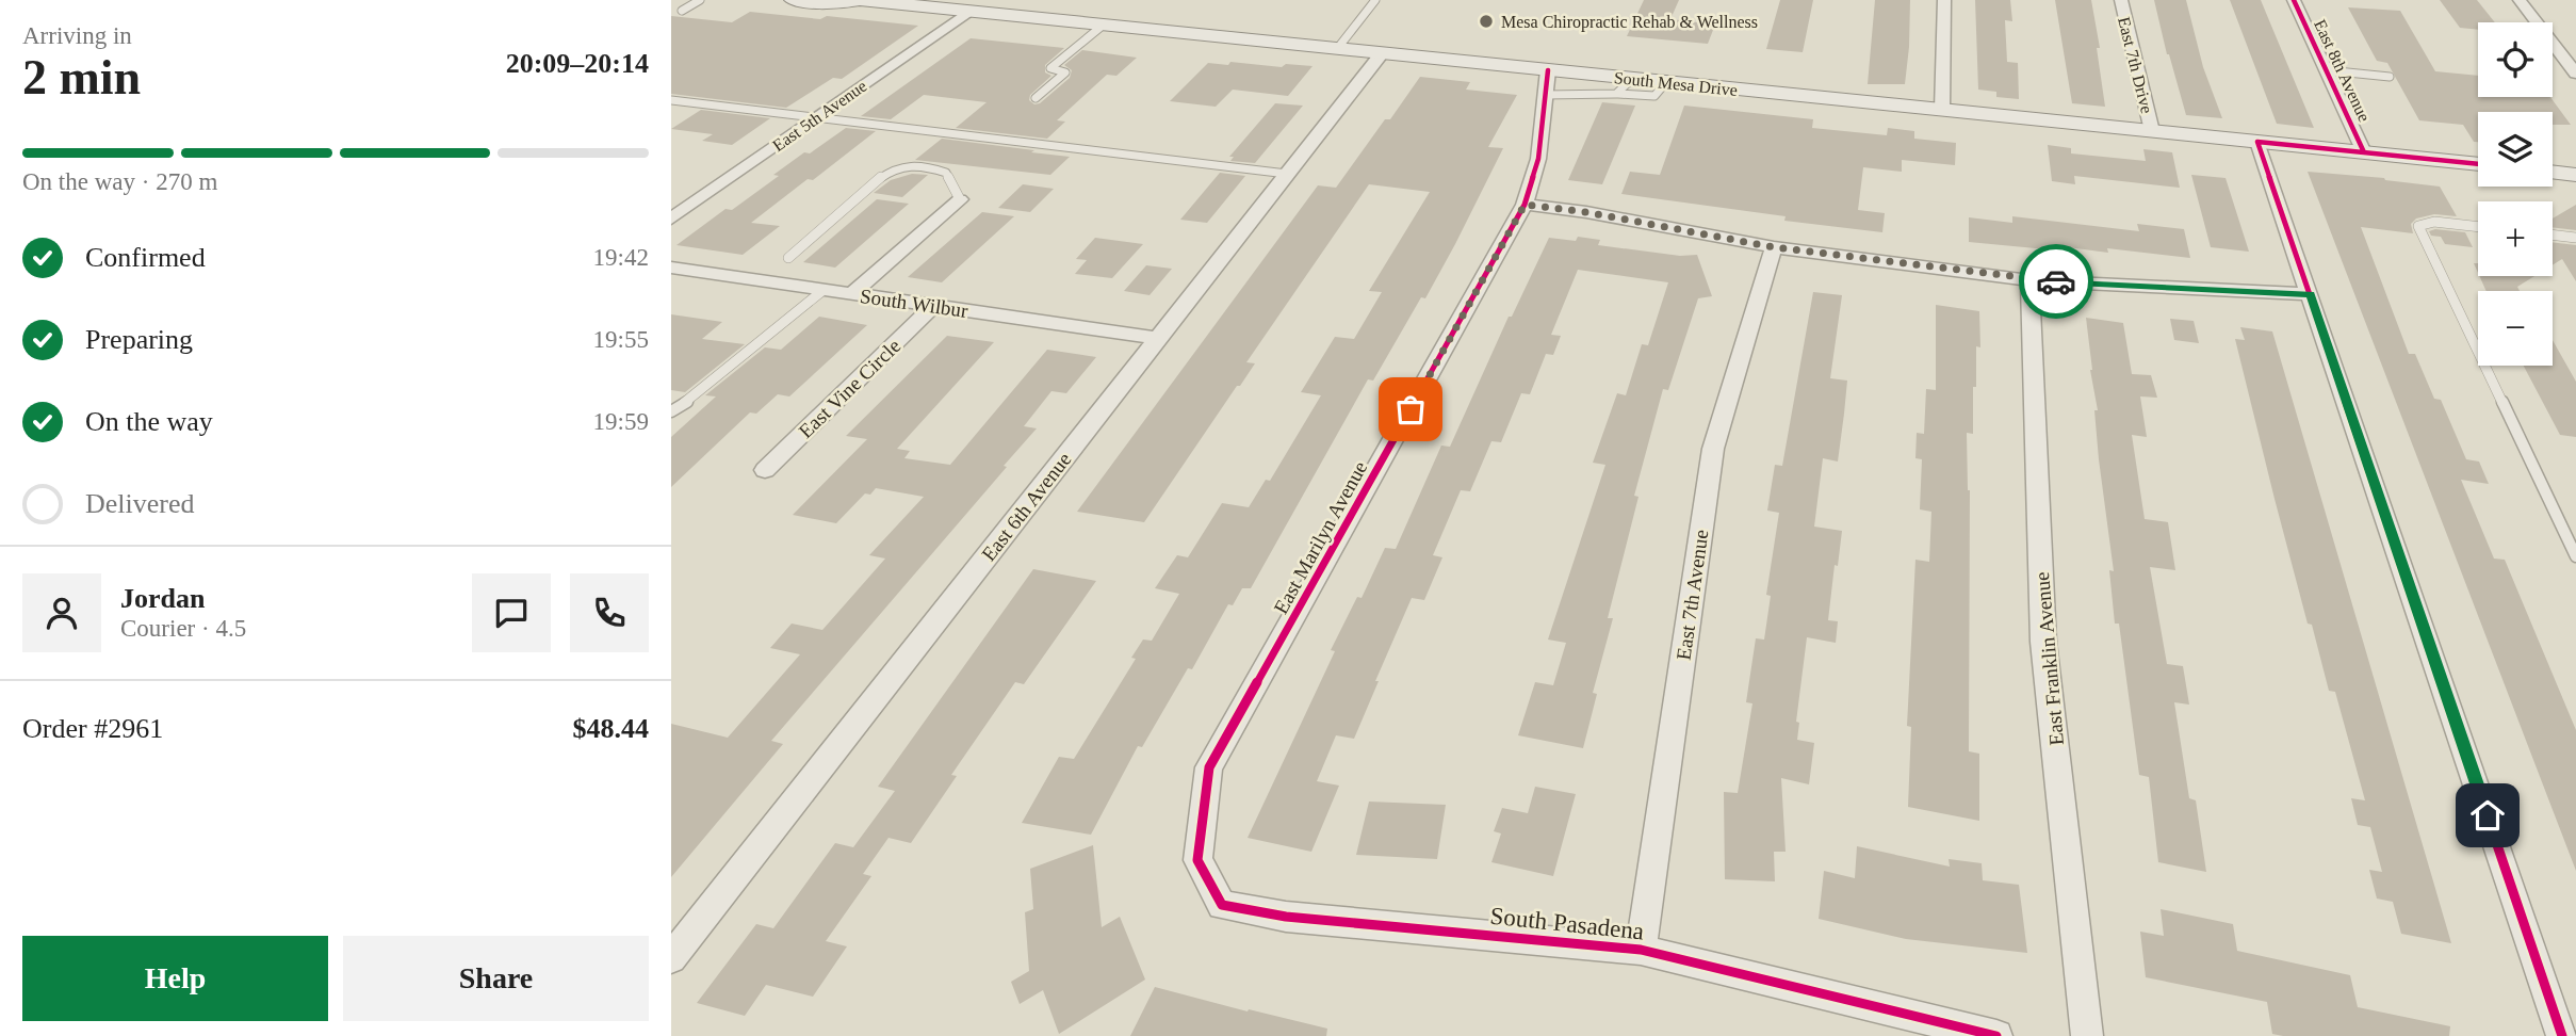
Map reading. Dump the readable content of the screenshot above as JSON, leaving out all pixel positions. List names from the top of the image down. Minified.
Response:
{"streets":{"main road":["South Mesa Drive"],"street":["East 7th Drive","East 8th Avenue","East 5th Avenue","South Wilbur","East Vine Circle","East 6th Avenue","East Marilyn Avenue","East 7th Avenue","East Franklin Avenue","South Pasadena"]},"crossings":[["East 7th Drive","South Mesa Drive"],["East 8th Avenue","South Mesa Drive"],["South Mesa Drive","East 5th Avenue"],["South Mesa Drive","East 6th Avenue"],["South Mesa Drive","East Marilyn Avenue"],["South Wilbur","East Vine Circle"],["South Wilbur","East 6th Avenue"],["East Marilyn Avenue","South Pasadena"],["East 7th Avenue","South Pasadena"]],"places":["Mesa Chiropractic Rehab & Wellness"],"page":{"heading":["2 min","Arriving in","20:09–20:14"],"panel":["Jordan","Courier · 4.5","Order #2961","$48.44"],"map_buttons":["+","−"],"bar":"On the way · 270 m","list":[["Confirmed","19:42"],["Preparing","19:55"],["On the way","19:59"],"Delivered"],"buttons":["Help","Share"]}}
